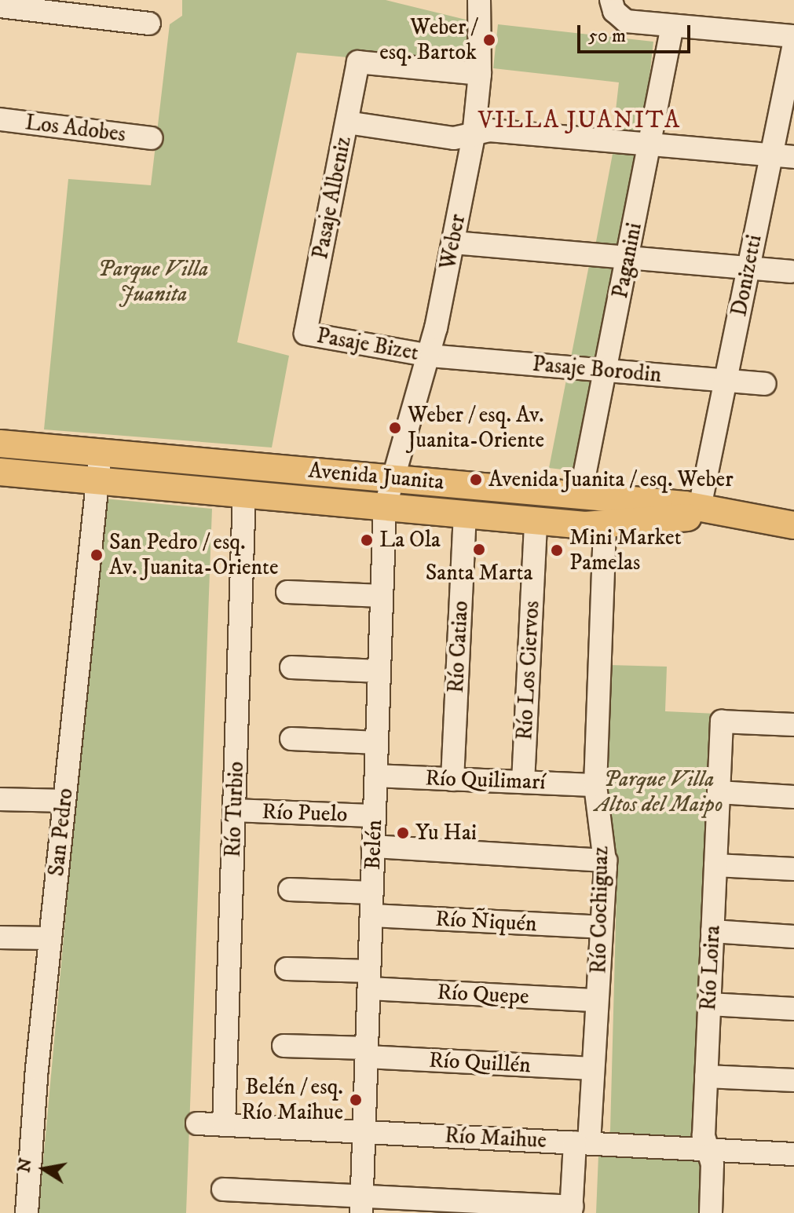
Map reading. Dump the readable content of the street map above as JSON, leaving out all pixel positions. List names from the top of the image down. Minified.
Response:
{"streets":{"main road":["Avenida Juanita"],"street":["Los Adobes","Pasaje Albeniz","Weber","Paganini","Donizetti","Pasaje Bizet","Pasaje Borodin","Río Catiao","Río Los Ciervos","Río Quilimarí","Río Turbio","Río Puelo","San Pedro","Belén","Río Cochiguaz","Río Ñiquén","Río Loira","Río Quepe","Río Quillén","Río Maihue"]},"crossings":[["Pasaje Albeniz","Weber"],["Pasaje Albeniz","Pasaje Bizet"],["Weber","Pasaje Bizet"],["Weber","Pasaje Borodin"],["Weber","Avenida Juanita"],["Weber","Belén"],["Paganini","Pasaje Borodin"],["Paganini","Avenida Juanita"],["Donizetti","Pasaje Borodin"],["Donizetti","Avenida Juanita"],["Pasaje Bizet","Pasaje Borodin"],["Avenida Juanita","Río Catiao"],["Avenida Juanita","Río Los Ciervos"],["Avenida Juanita","Río Turbio"],["Avenida Juanita","San Pedro"],["Avenida Juanita","Belén"],["Avenida Juanita","Río Cochiguaz"],["Río Catiao","Río Quilimarí"],["Río Los Ciervos","Río Quilimarí"],["Río Quilimarí","Belén"],["Río Quilimarí","Río Cochiguaz"],["Río Turbio","Río Puelo"],["Río Turbio","Río Maihue"],["Río Puelo","Belén"],["Belén","Río Ñiquén"],["Belén","Río Quepe"],["Belén","Río Quillén"],["Belén","Río Maihue"],["Río Cochiguaz","Río Ñiquén"],["Río Cochiguaz","Río Quepe"],["Río Cochiguaz","Río Quillén"],["Río Cochiguaz","Río Maihue"],["Río Loira","Río Maihue"]],"districts":["VILLA JUANITA"],"parks":["Parque Villa Juanita","Parque Villa Altos del Maipo"],"places":["Weber / esq. Bartok","Weber / esq. Av. Juanita-Oriente","Avenida Juanita / esq. Weber","La Ola","Santa Marta","Mini Market Pamelas","San Pedro / esq. Av. Juanita-Oriente","Yu Hai","Belén / esq. Río Maihue"],"scale_bar":"50 m","north":"left"}
